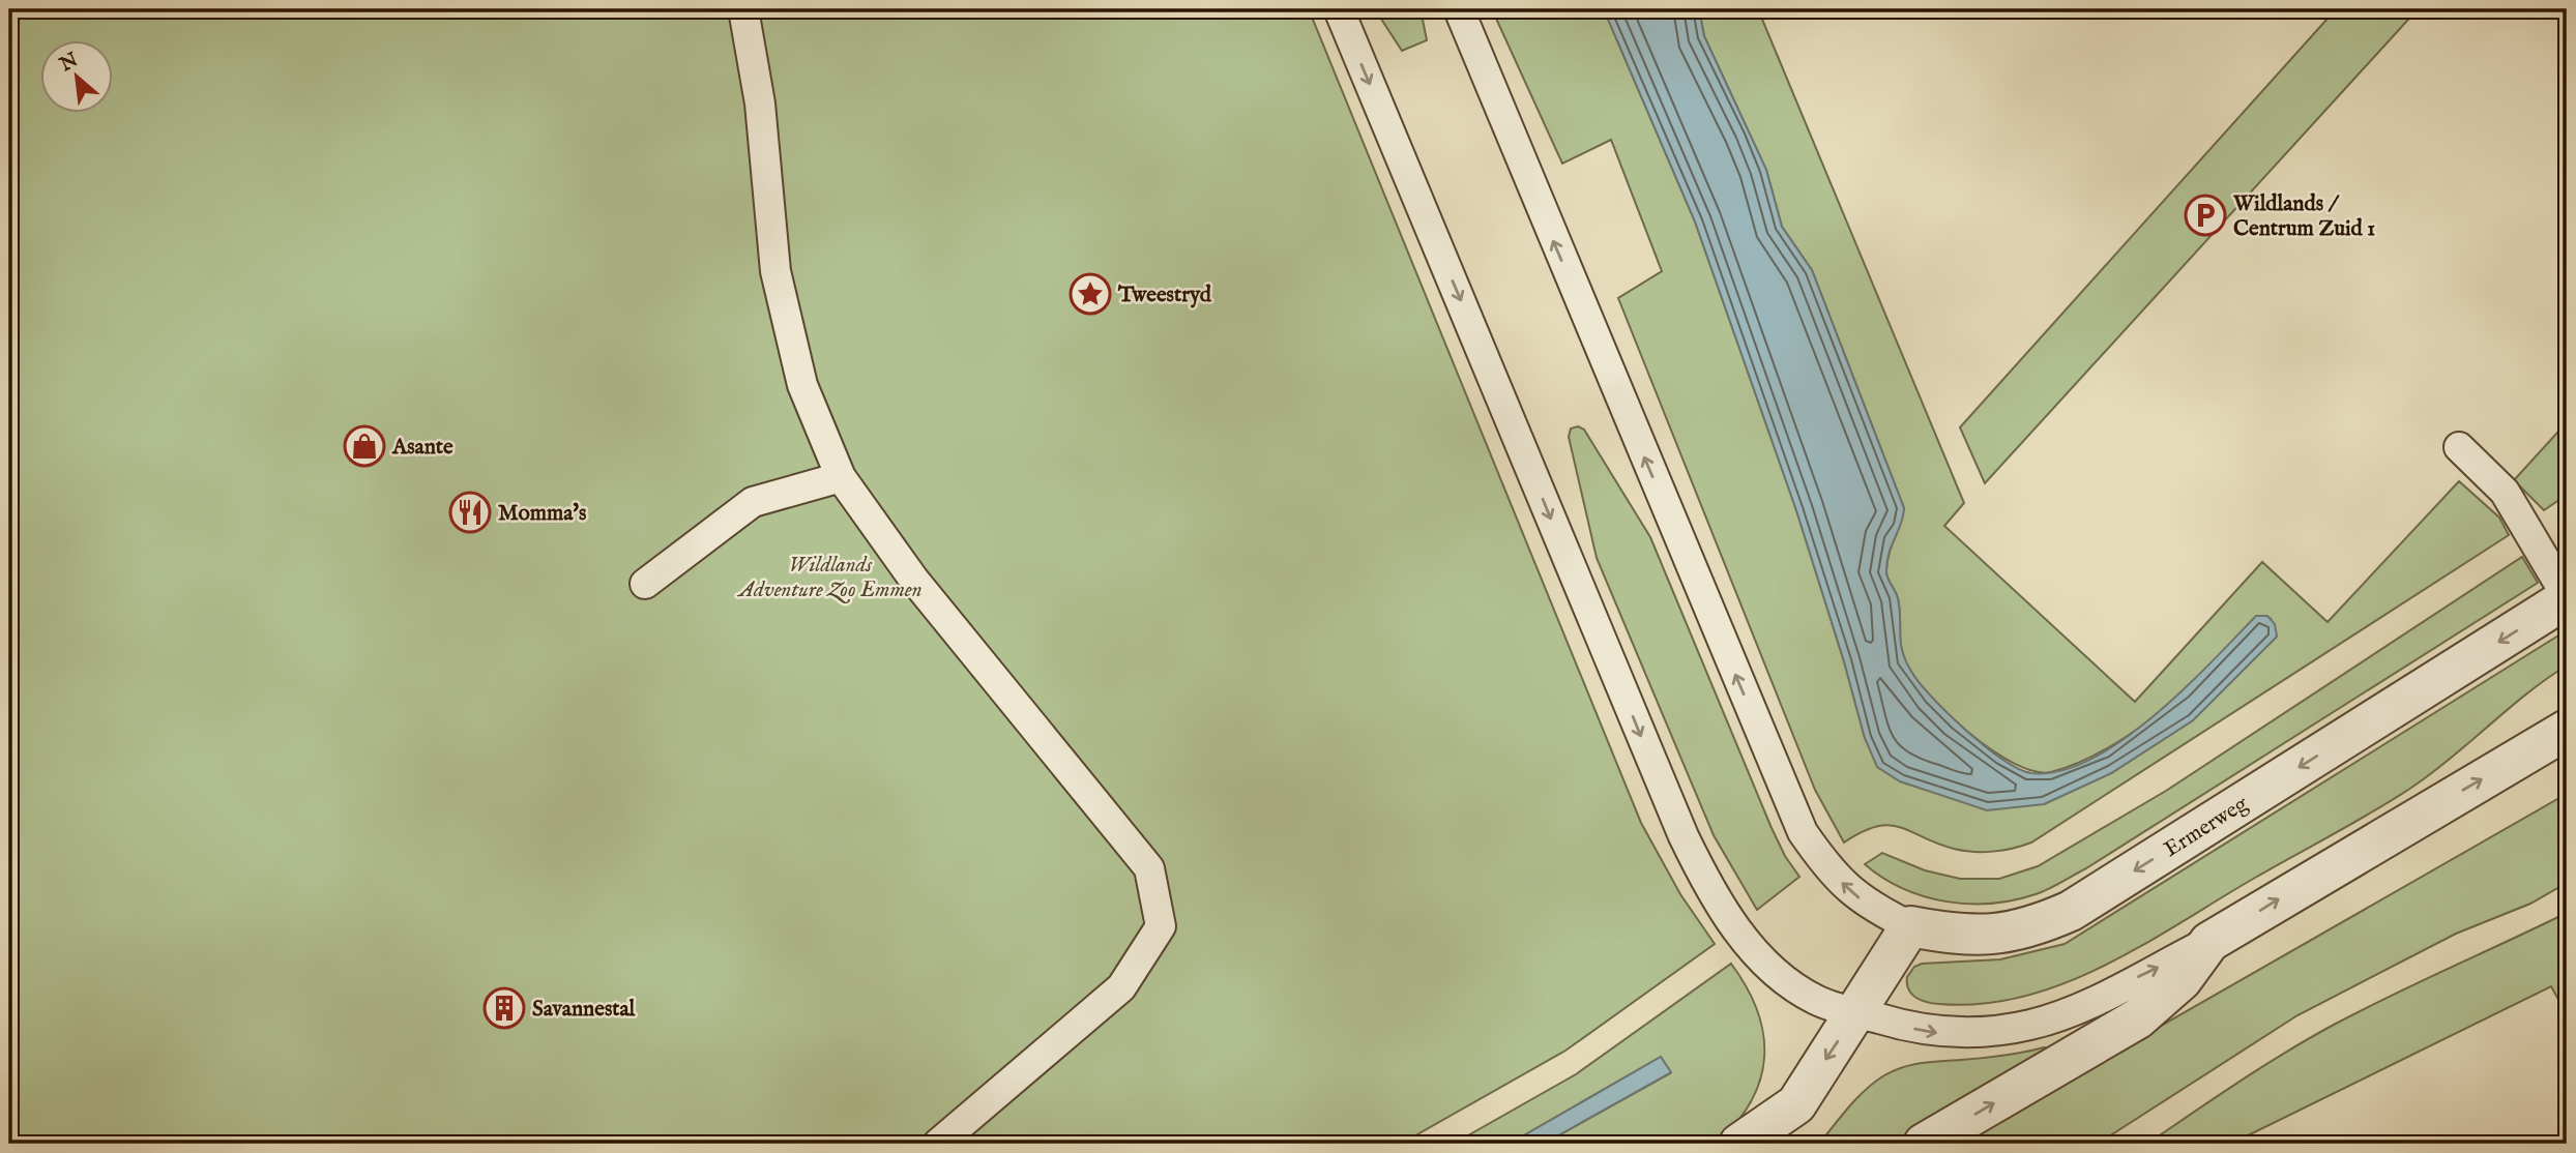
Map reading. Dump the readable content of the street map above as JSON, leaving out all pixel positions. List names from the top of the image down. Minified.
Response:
{"streets":{"street":["Ermerweg"]},"parks":["Wildlands Adventure Zoo Emmen"],"places":{"parking":["Wildlands / Centrum Zuid 1"],"place":["Tweestryd"],"shop":["Asante"],"restaurant":["Momma's"],"building":["Savannestal"]},"north":"top left"}
